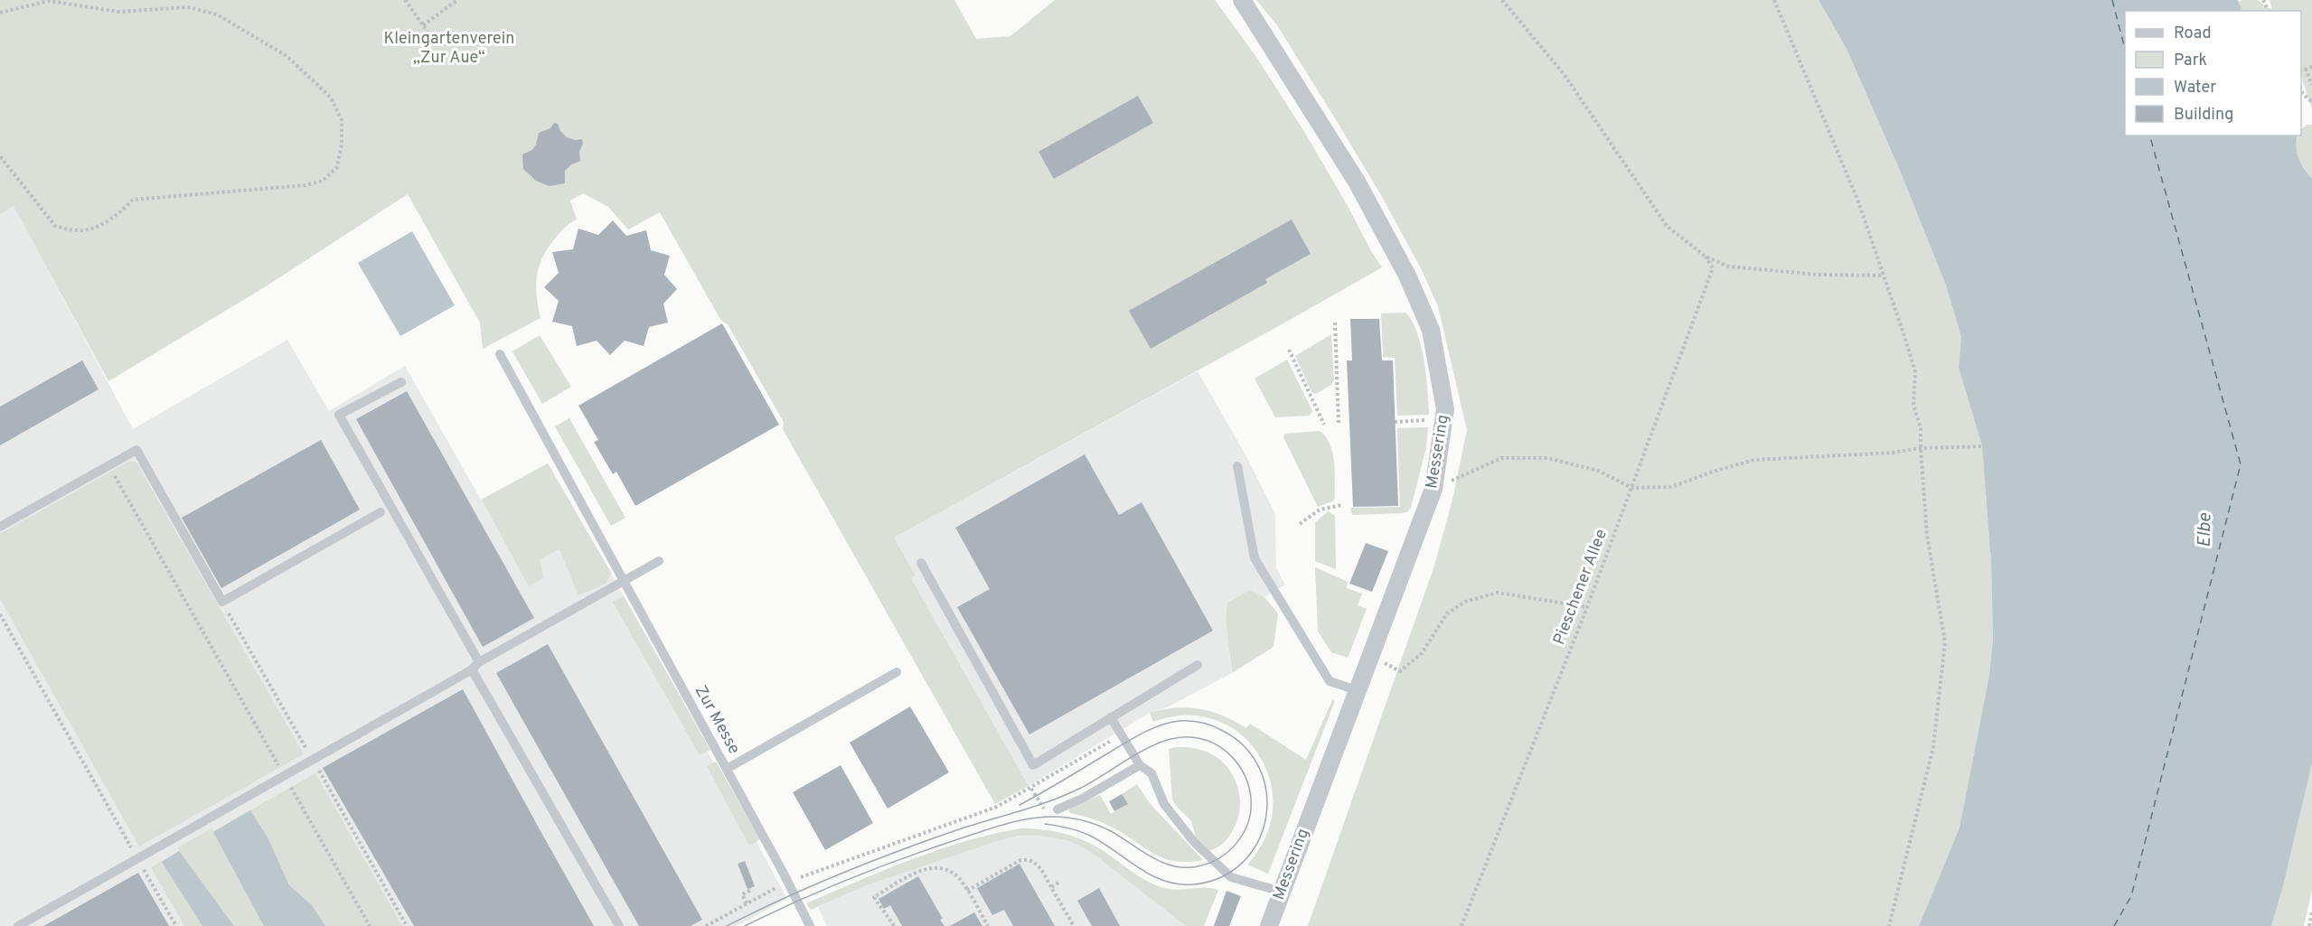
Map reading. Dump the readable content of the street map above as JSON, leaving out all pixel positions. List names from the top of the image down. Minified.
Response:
{"streets":{"street":["Messering"],"lane":["Zur Messe"],"path":["Pieschener Allee"]},"water":["Elbe"],"parks":["Kleingartenverein „Zur Aue“"],"legend":["Road","Park","Water","Building"]}
